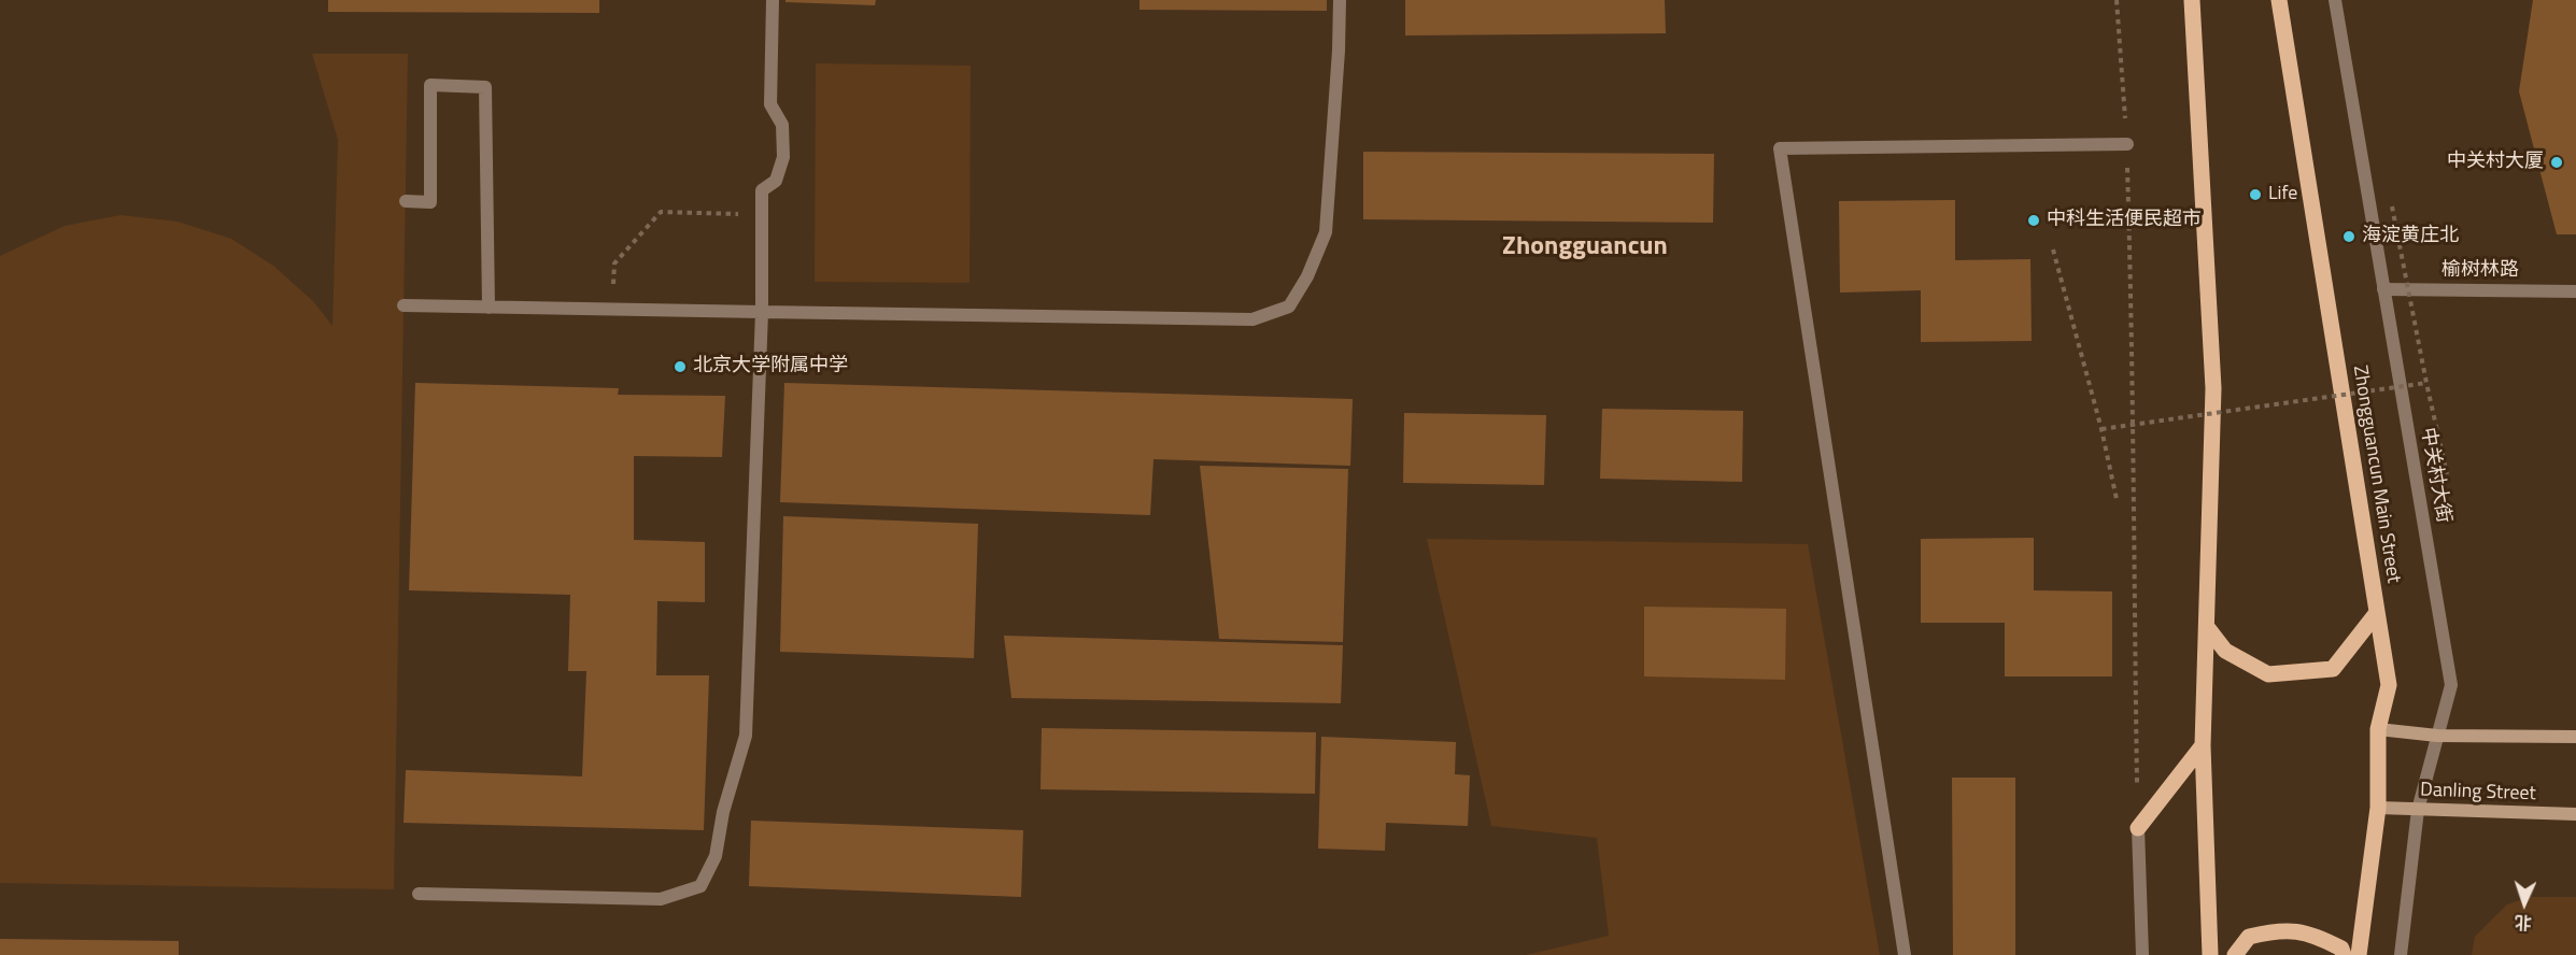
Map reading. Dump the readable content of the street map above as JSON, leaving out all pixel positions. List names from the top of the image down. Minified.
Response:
{"streets":{"main road":["Zhongguancun Main Street","Danling Street"],"street":["榆树林路","中关村大街"]},"crossings":[["榆树林路","中关村大街"],["Zhongguancun Main Street","Danling Street"],["中关村大街","Danling Street"]],"districts":["Zhongguancun"],"places":["中关村大厦","Life","中科生活便民超市","海淀黄庄北","北京大学附属中学"],"north":"bottom"}
